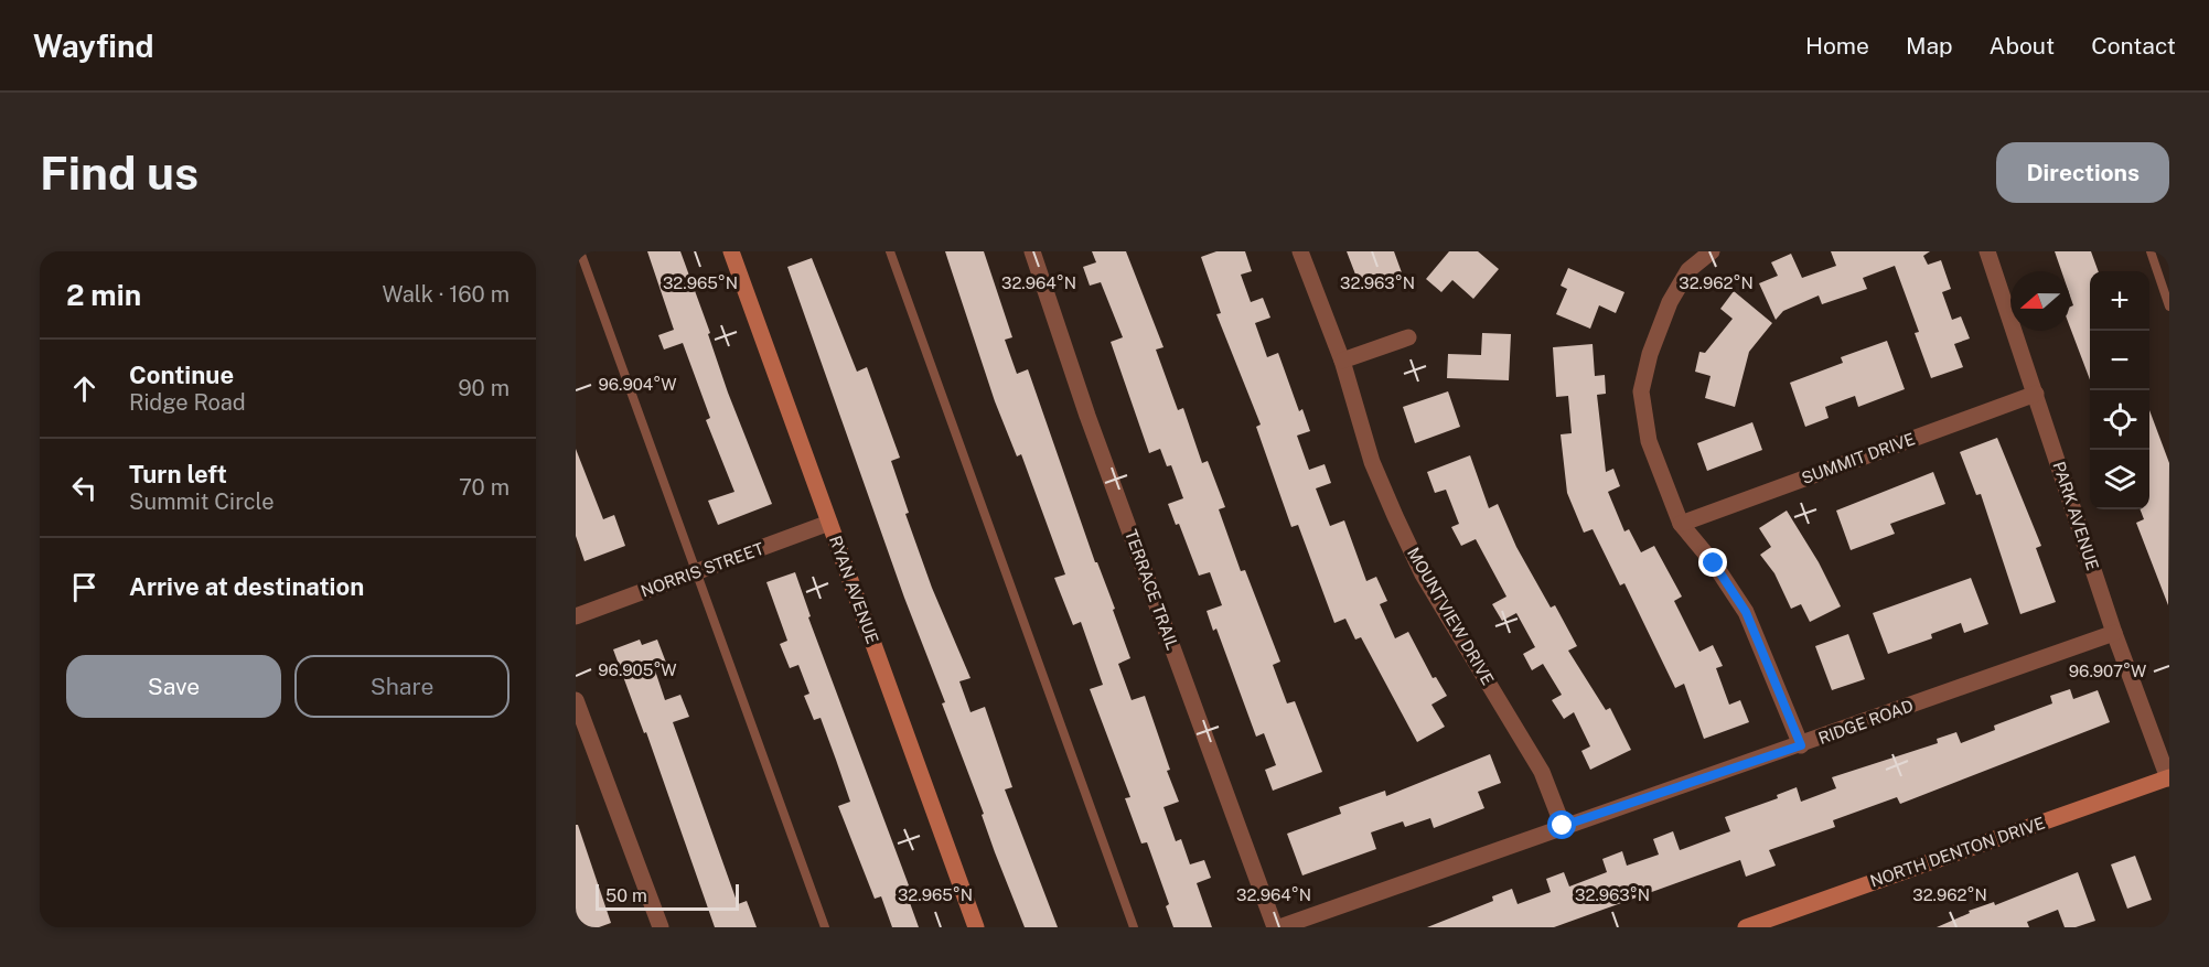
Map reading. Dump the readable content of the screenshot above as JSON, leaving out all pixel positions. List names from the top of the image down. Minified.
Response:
{"streets":{"street":["SUMMIT DRIVE","PARK AVENUE","NORRIS STREET","RYAN AVENUE","TERRACE TRAIL","MOUNTVIEW DRIVE","RIDGE ROAD","NORTH DENTON DRIVE"]},"crossings":[["SUMMIT DRIVE","PARK AVENUE"],["PARK AVENUE","RIDGE ROAD"],["PARK AVENUE","NORTH DENTON DRIVE"],["NORRIS STREET","RYAN AVENUE"],["TERRACE TRAIL","RIDGE ROAD"],["MOUNTVIEW DRIVE","RIDGE ROAD"]],"scale_bar":"50 m","north":"left","page":{"header":"Wayfind","nav":["Home","Map","About","Contact"],"buttons":["Directions",["Save","Share"]],"title":"Find us","heading":["2 min","Walk · 160 m"],"map_buttons":["+","−"],"list":[["Continue","Ridge Road","90 m"],["Turn left","Summit Circle","70 m"],"Arrive at destination"],"scale":"50 m"},"coordinates":["32.965°N","32.964°N","32.963°N","32.962°N","96.904°W","96.905°W","96.907°W"]}
